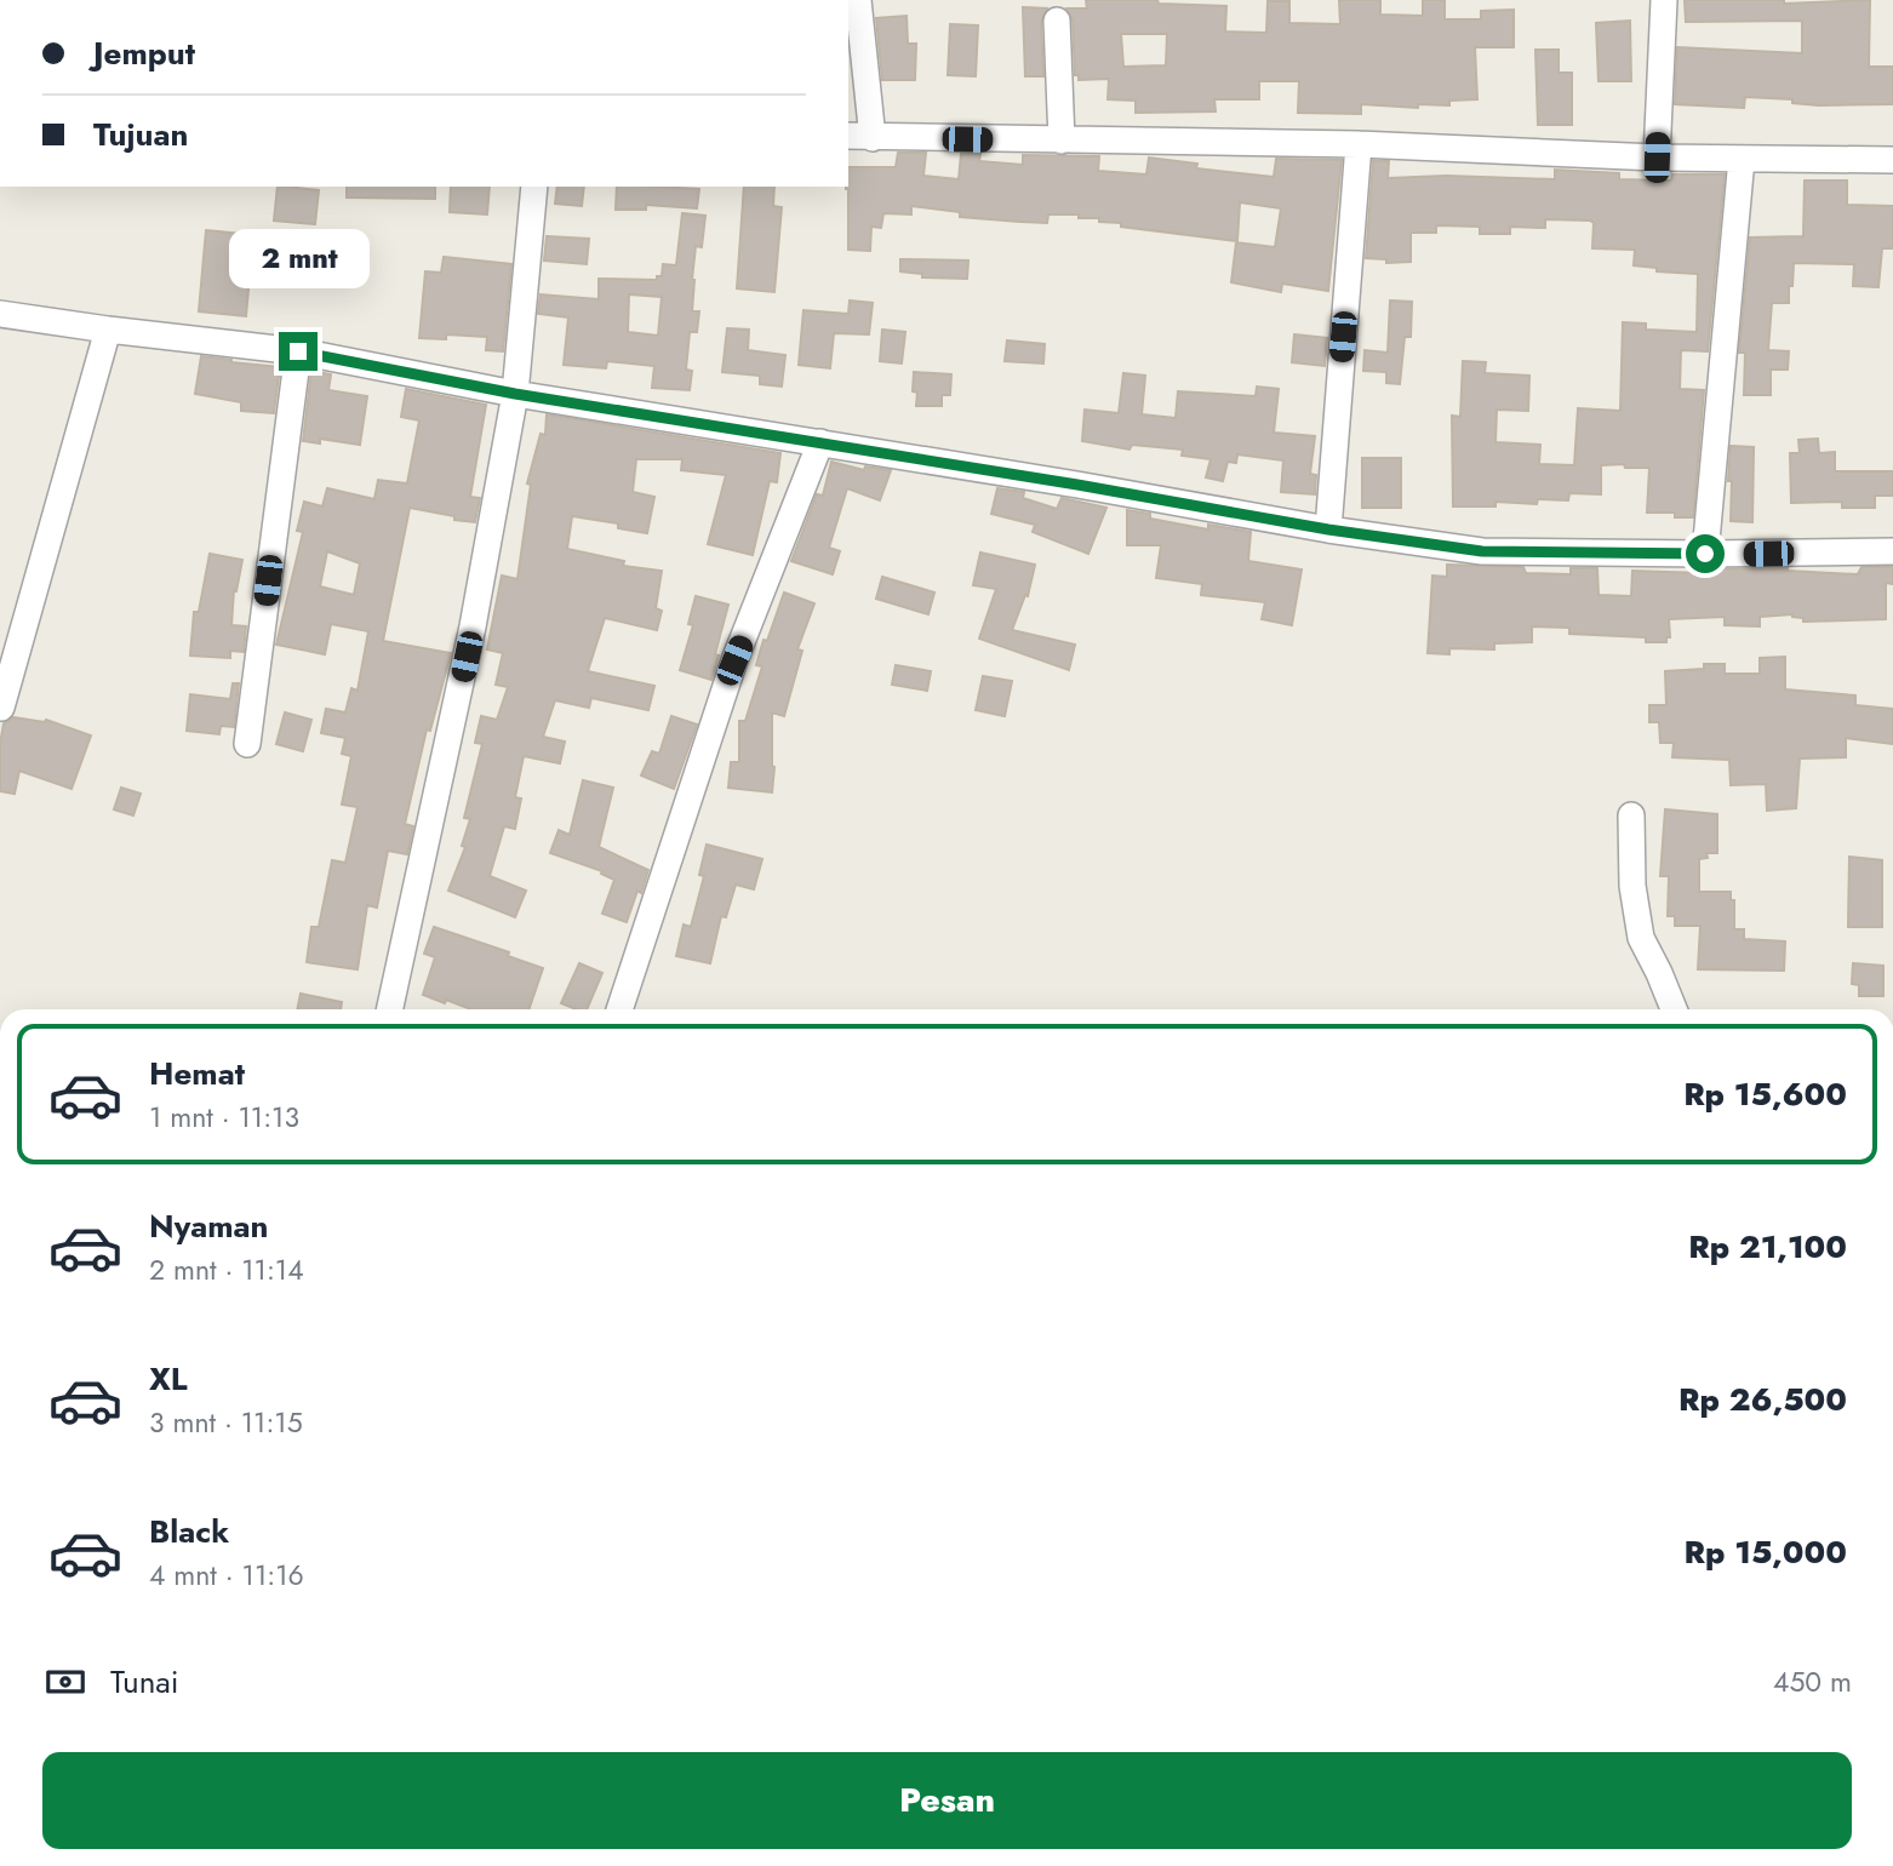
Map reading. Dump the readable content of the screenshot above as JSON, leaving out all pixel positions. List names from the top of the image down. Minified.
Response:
{"page":{"banner":["Jemput","Tujuan"],"bubble":"2 mnt","list":[{"name":"Hemat","note":"1 mnt · 11:13","value":"Rp 15,600"},{"name":"Nyaman","note":"2 mnt · 11:14","value":"Rp 21,100"},{"name":"XL","note":"3 mnt · 11:15","value":"Rp 26,500"},{"name":"Black","note":"4 mnt · 11:16","value":"Rp 15,000"}],"pay":["Tunai","450 m"],"buttons":"Pesan"}}
